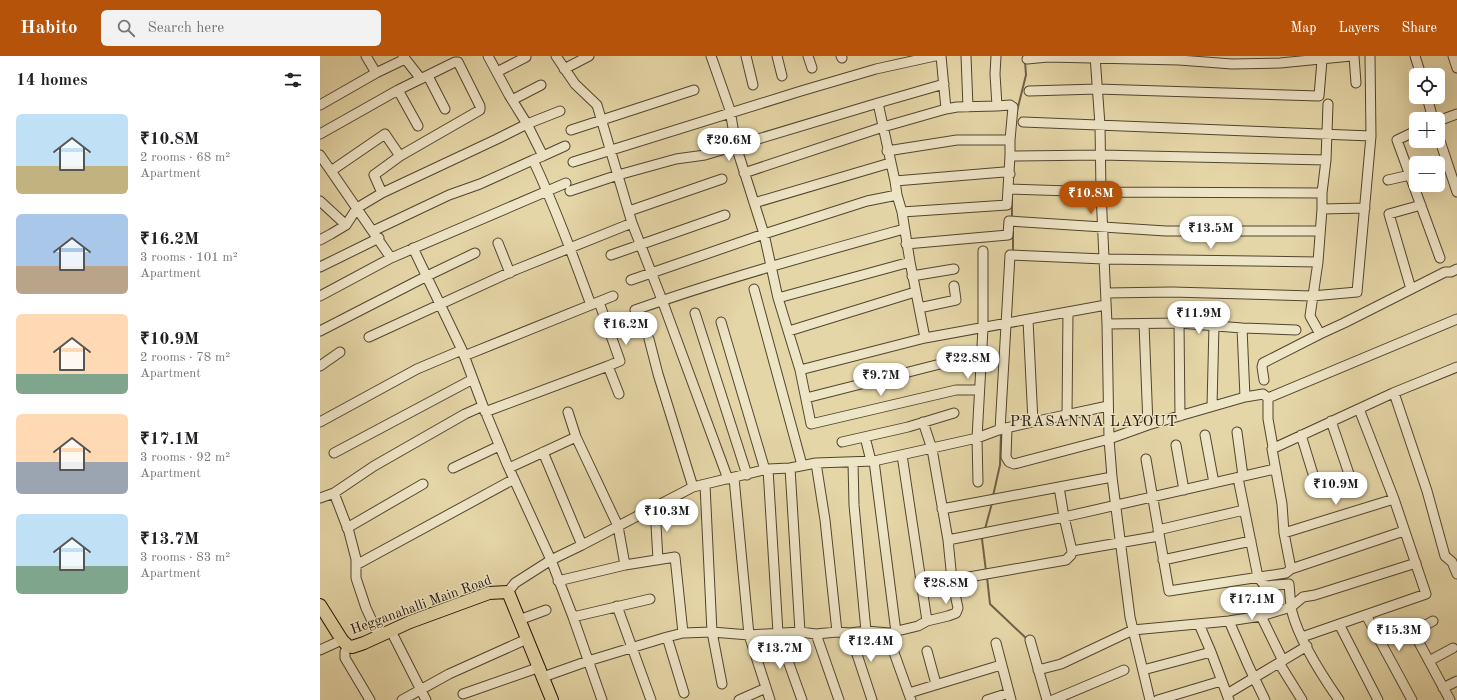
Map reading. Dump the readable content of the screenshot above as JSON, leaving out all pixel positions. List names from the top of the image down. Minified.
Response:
{"streets":{"main road":["Hegganahalli Main Road"]},"districts":["PRASANNA LAYOUT"],"page":{"header":"Habito","search":"Search here","nav":["Map","Layers","Share"],"heading":"14 homes","map_buttons":["+","−"],"list":[{"name":"₹10.8M","note":"2 rooms · 68 m² · Apartment"},{"name":"₹16.2M","note":"3 rooms · 101 m² · Apartment"},{"name":"₹10.9M","note":"2 rooms · 78 m² · Apartment"},{"name":"₹17.1M","note":"3 rooms · 92 m² · Apartment"},{"name":"₹13.7M","note":"3 rooms · 83 m² · Apartment"}],"price":["₹20.6M","₹10.8M","₹13.5M","₹11.9M","₹16.2M","₹22.8M","₹9.7M","₹10.9M","₹10.3M","₹28.8M","₹17.1M","₹15.3M","₹12.4M","₹13.7M"]}}
